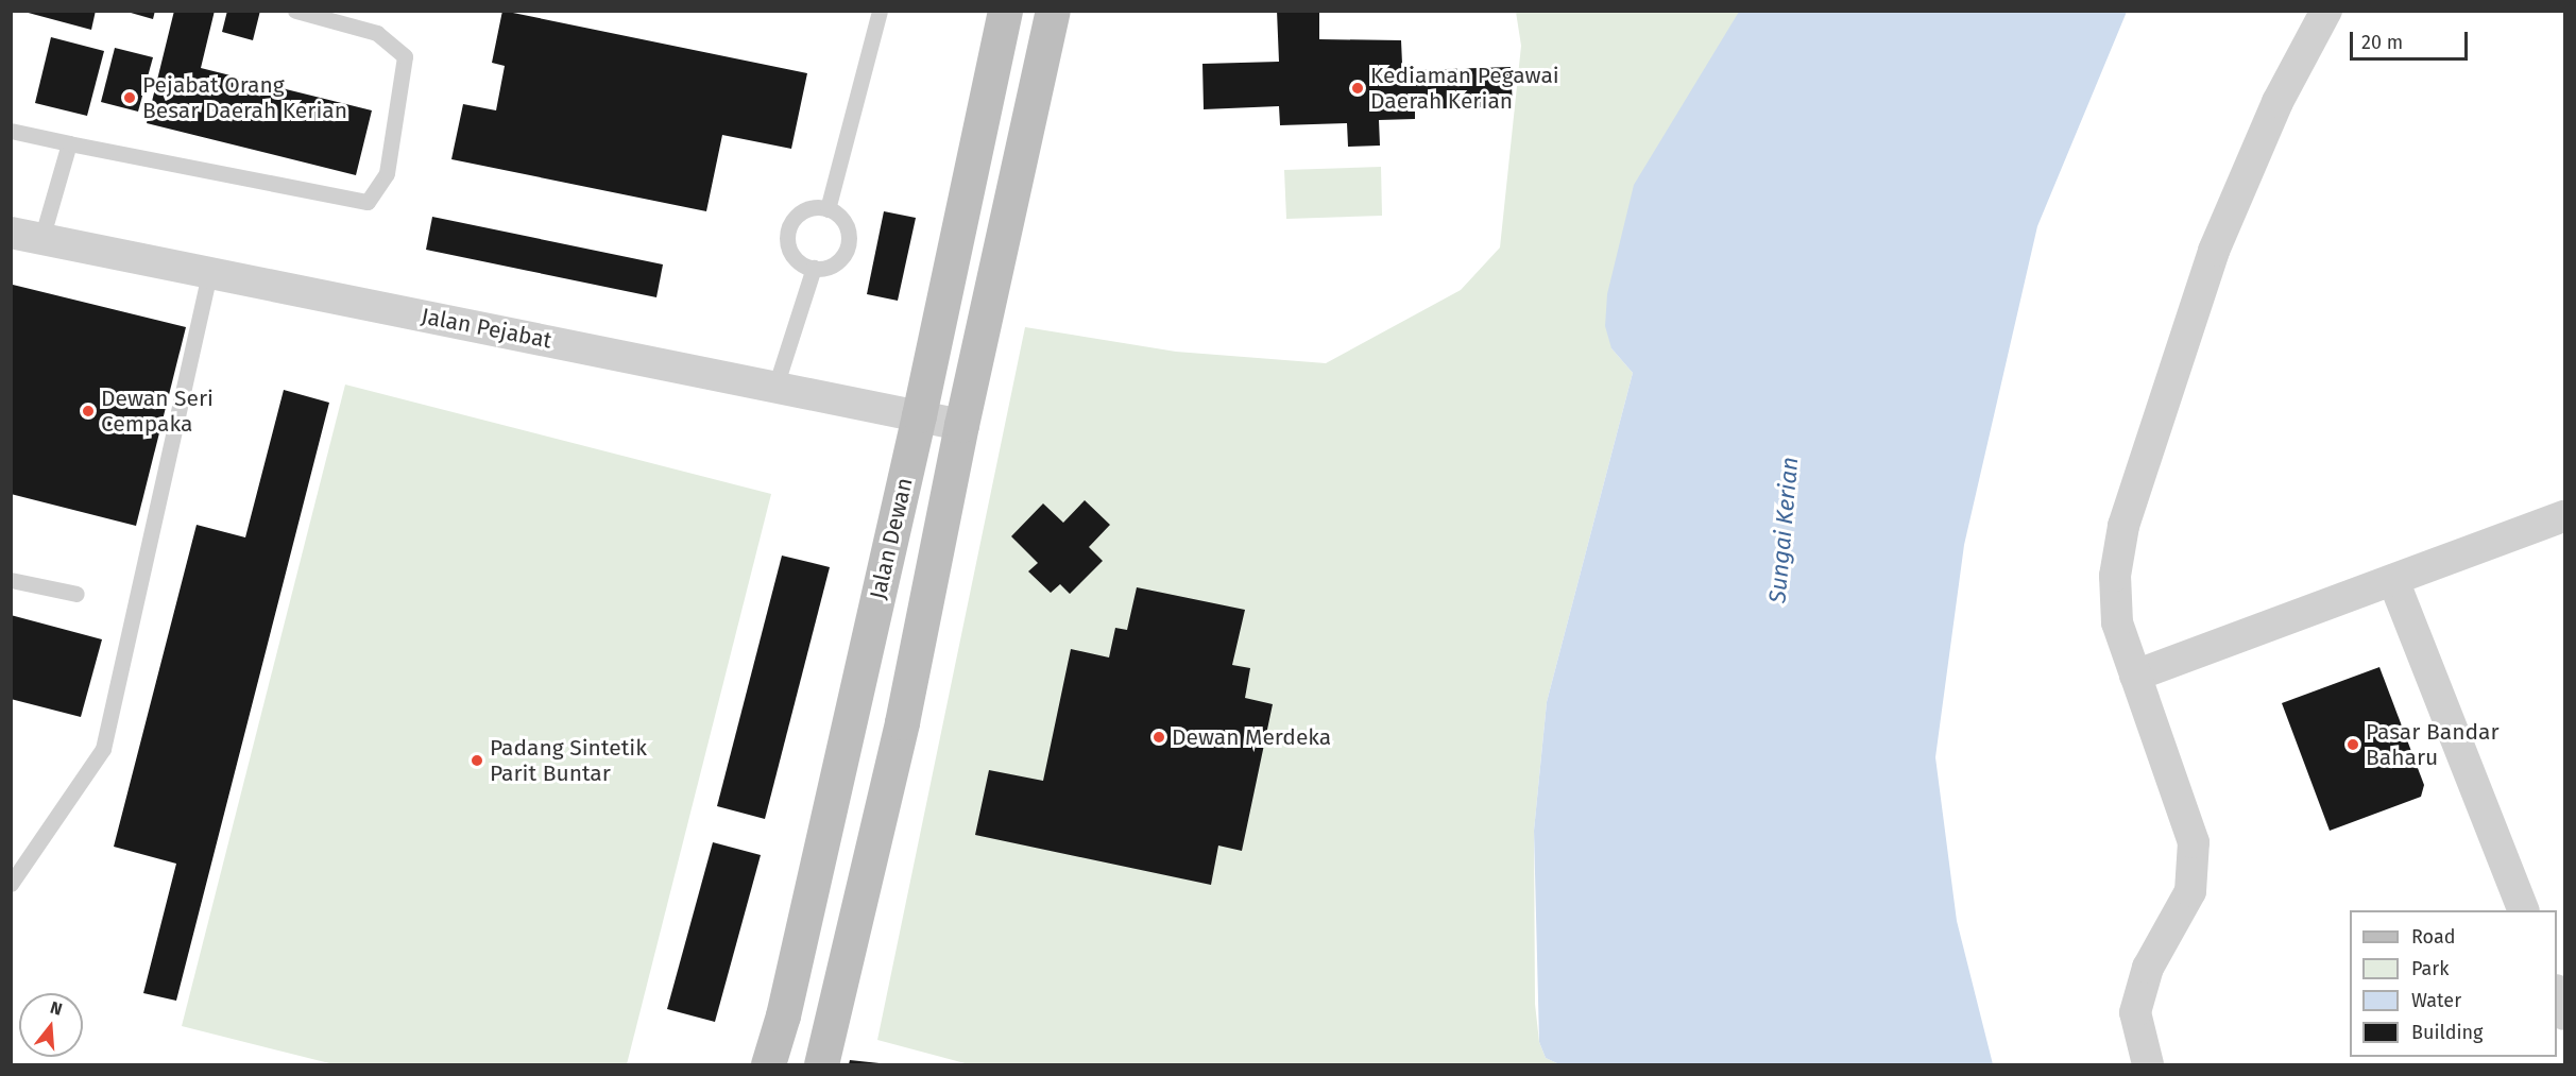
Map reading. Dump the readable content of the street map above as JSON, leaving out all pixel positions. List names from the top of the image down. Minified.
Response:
{"streets":{"main road":["Jalan Dewan"],"street":["Jalan Pejabat"]},"crossings":[["Jalan Pejabat","Jalan Dewan"]],"water":["Sungai Kerian"],"places":["Kediaman Pegawai Daerah Kerian","Pejabat Orang Besar Daerah Kerian","Dewan Seri Cempaka","Dewan Merdeka","Pasar Bandar Baharu","Padang Sintetik Parit Buntar"],"legend":["Road","Park","Water","Building"],"scale_bar":"20 m","north":"top"}
